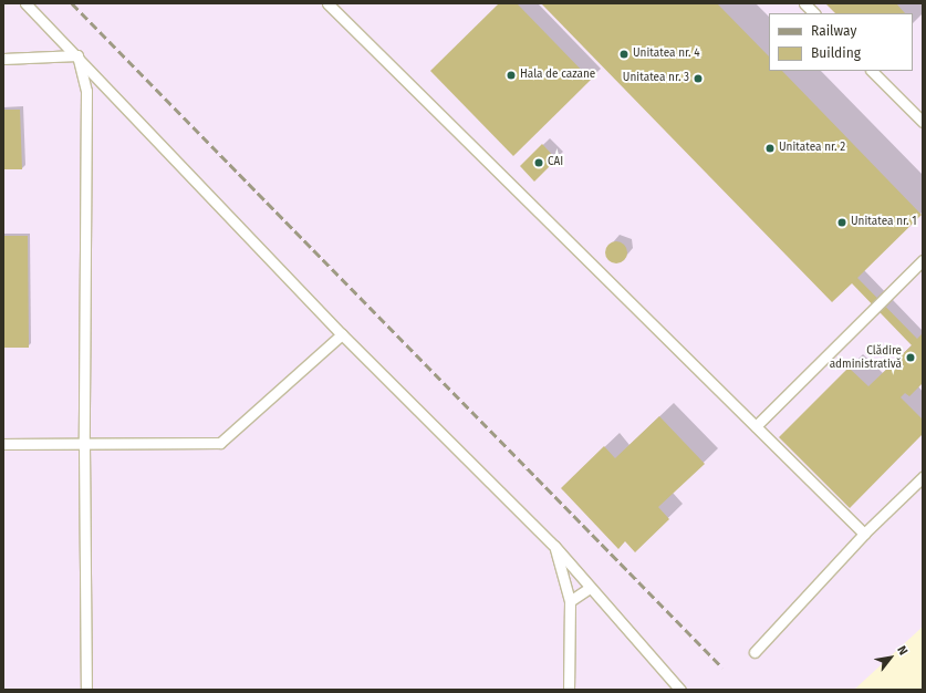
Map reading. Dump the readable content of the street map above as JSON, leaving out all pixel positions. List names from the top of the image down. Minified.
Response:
{"places":["Unitatea nr. 4","Hala de cazane","Unitatea nr. 3","Unitatea nr. 2","CAI","Unitatea nr. 1","Clădire administrativă"],"legend":["Railway","Building"],"north":"top right"}
